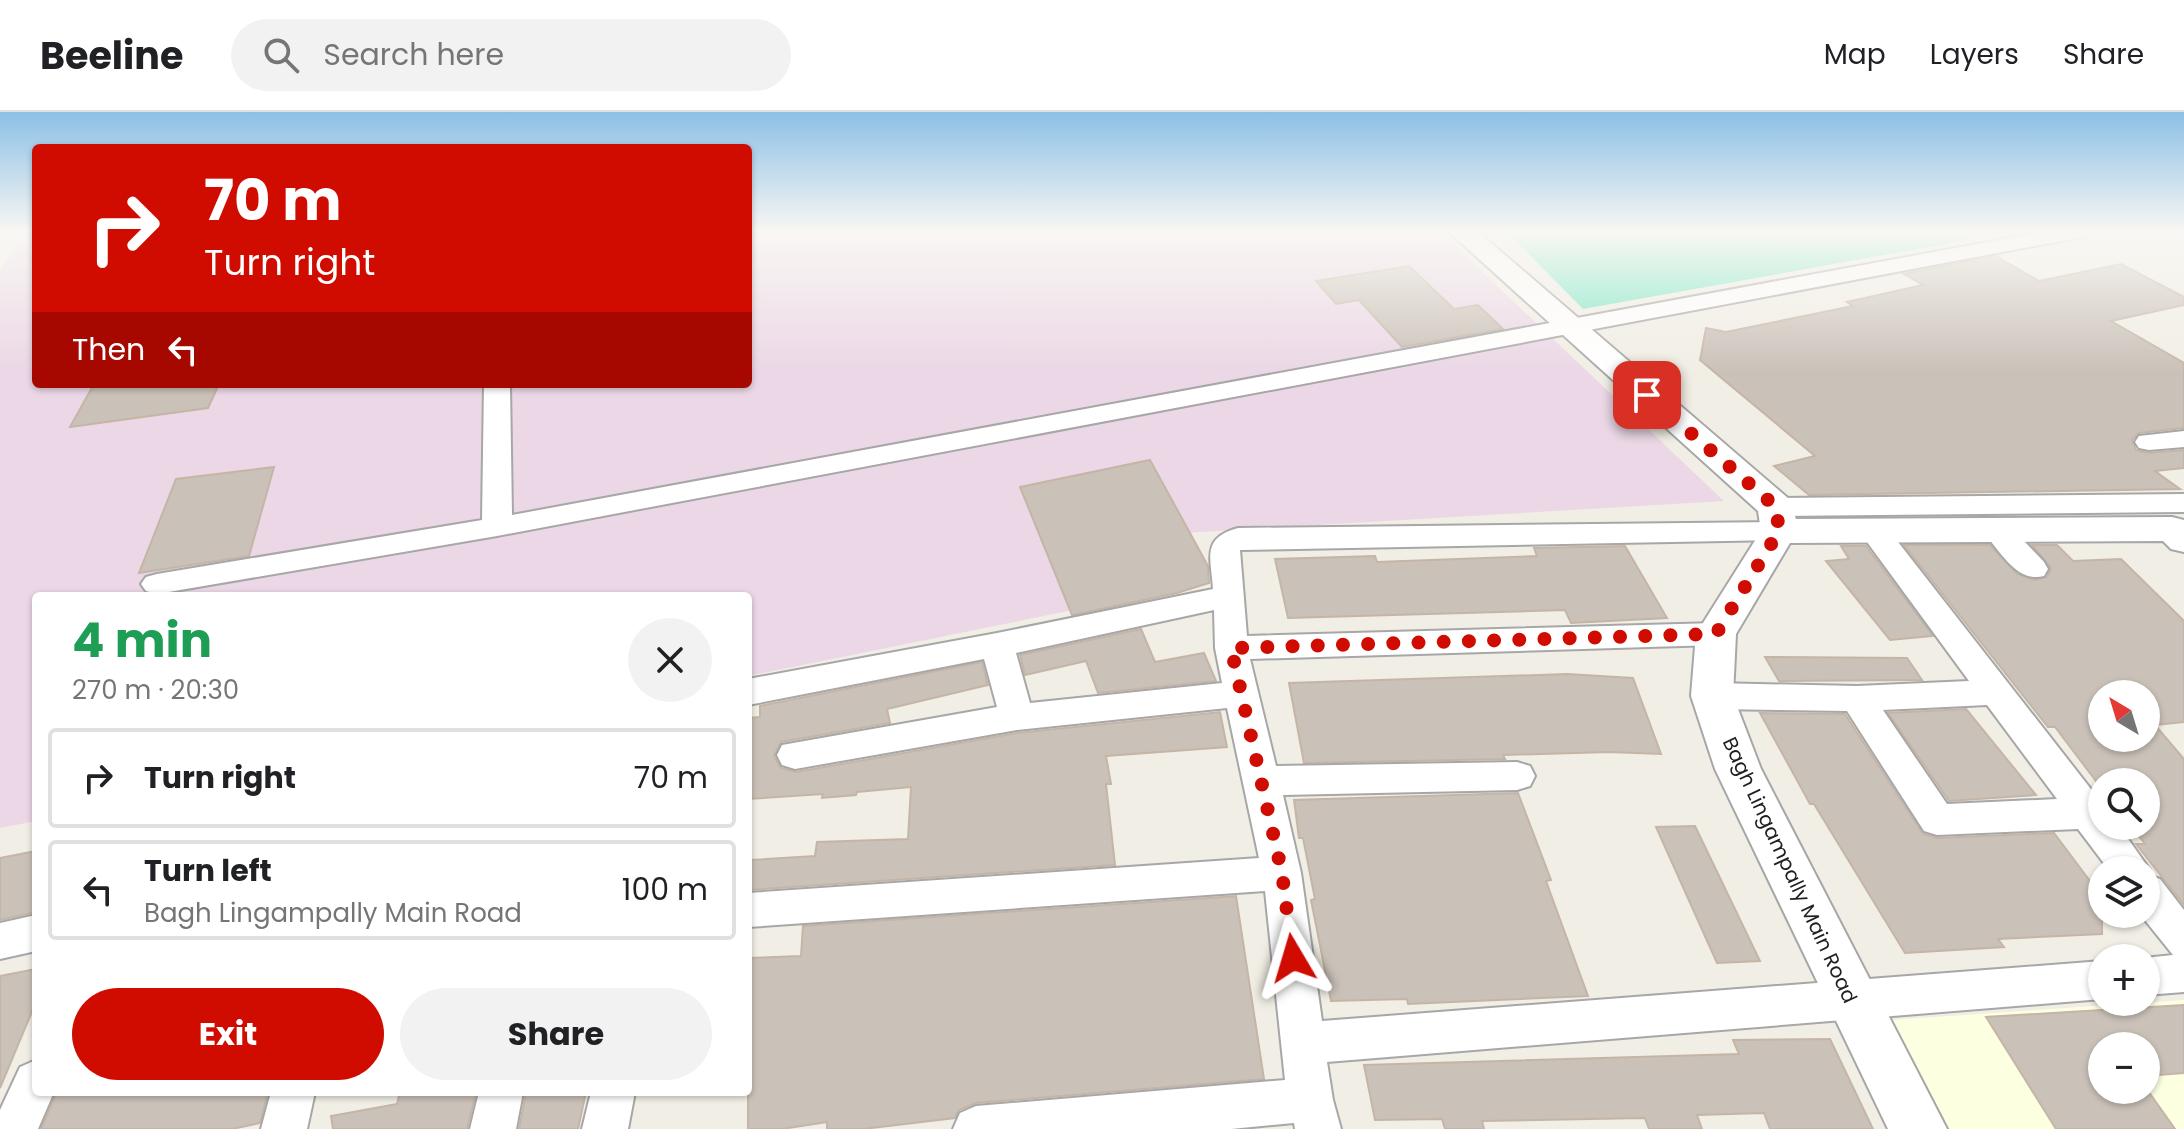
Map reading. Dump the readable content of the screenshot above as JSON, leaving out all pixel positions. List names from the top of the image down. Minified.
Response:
{"streets":{"street":["Bagh Lingampally Main Road"]},"north":"top left","page":{"header":"Beeline","search":"Search here","nav":["Map","Layers","Share"],"turn":["70 m","Turn right"],"then":"Then","heading":["4 min","270 m · 20:30"],"map_buttons":["+","−"],"list":[{"name":"Turn right","value":"70 m"},{"name":"Turn left","note":"Bagh Lingampally Main Road","value":"100 m"}],"buttons":["Exit","Share"]}}
